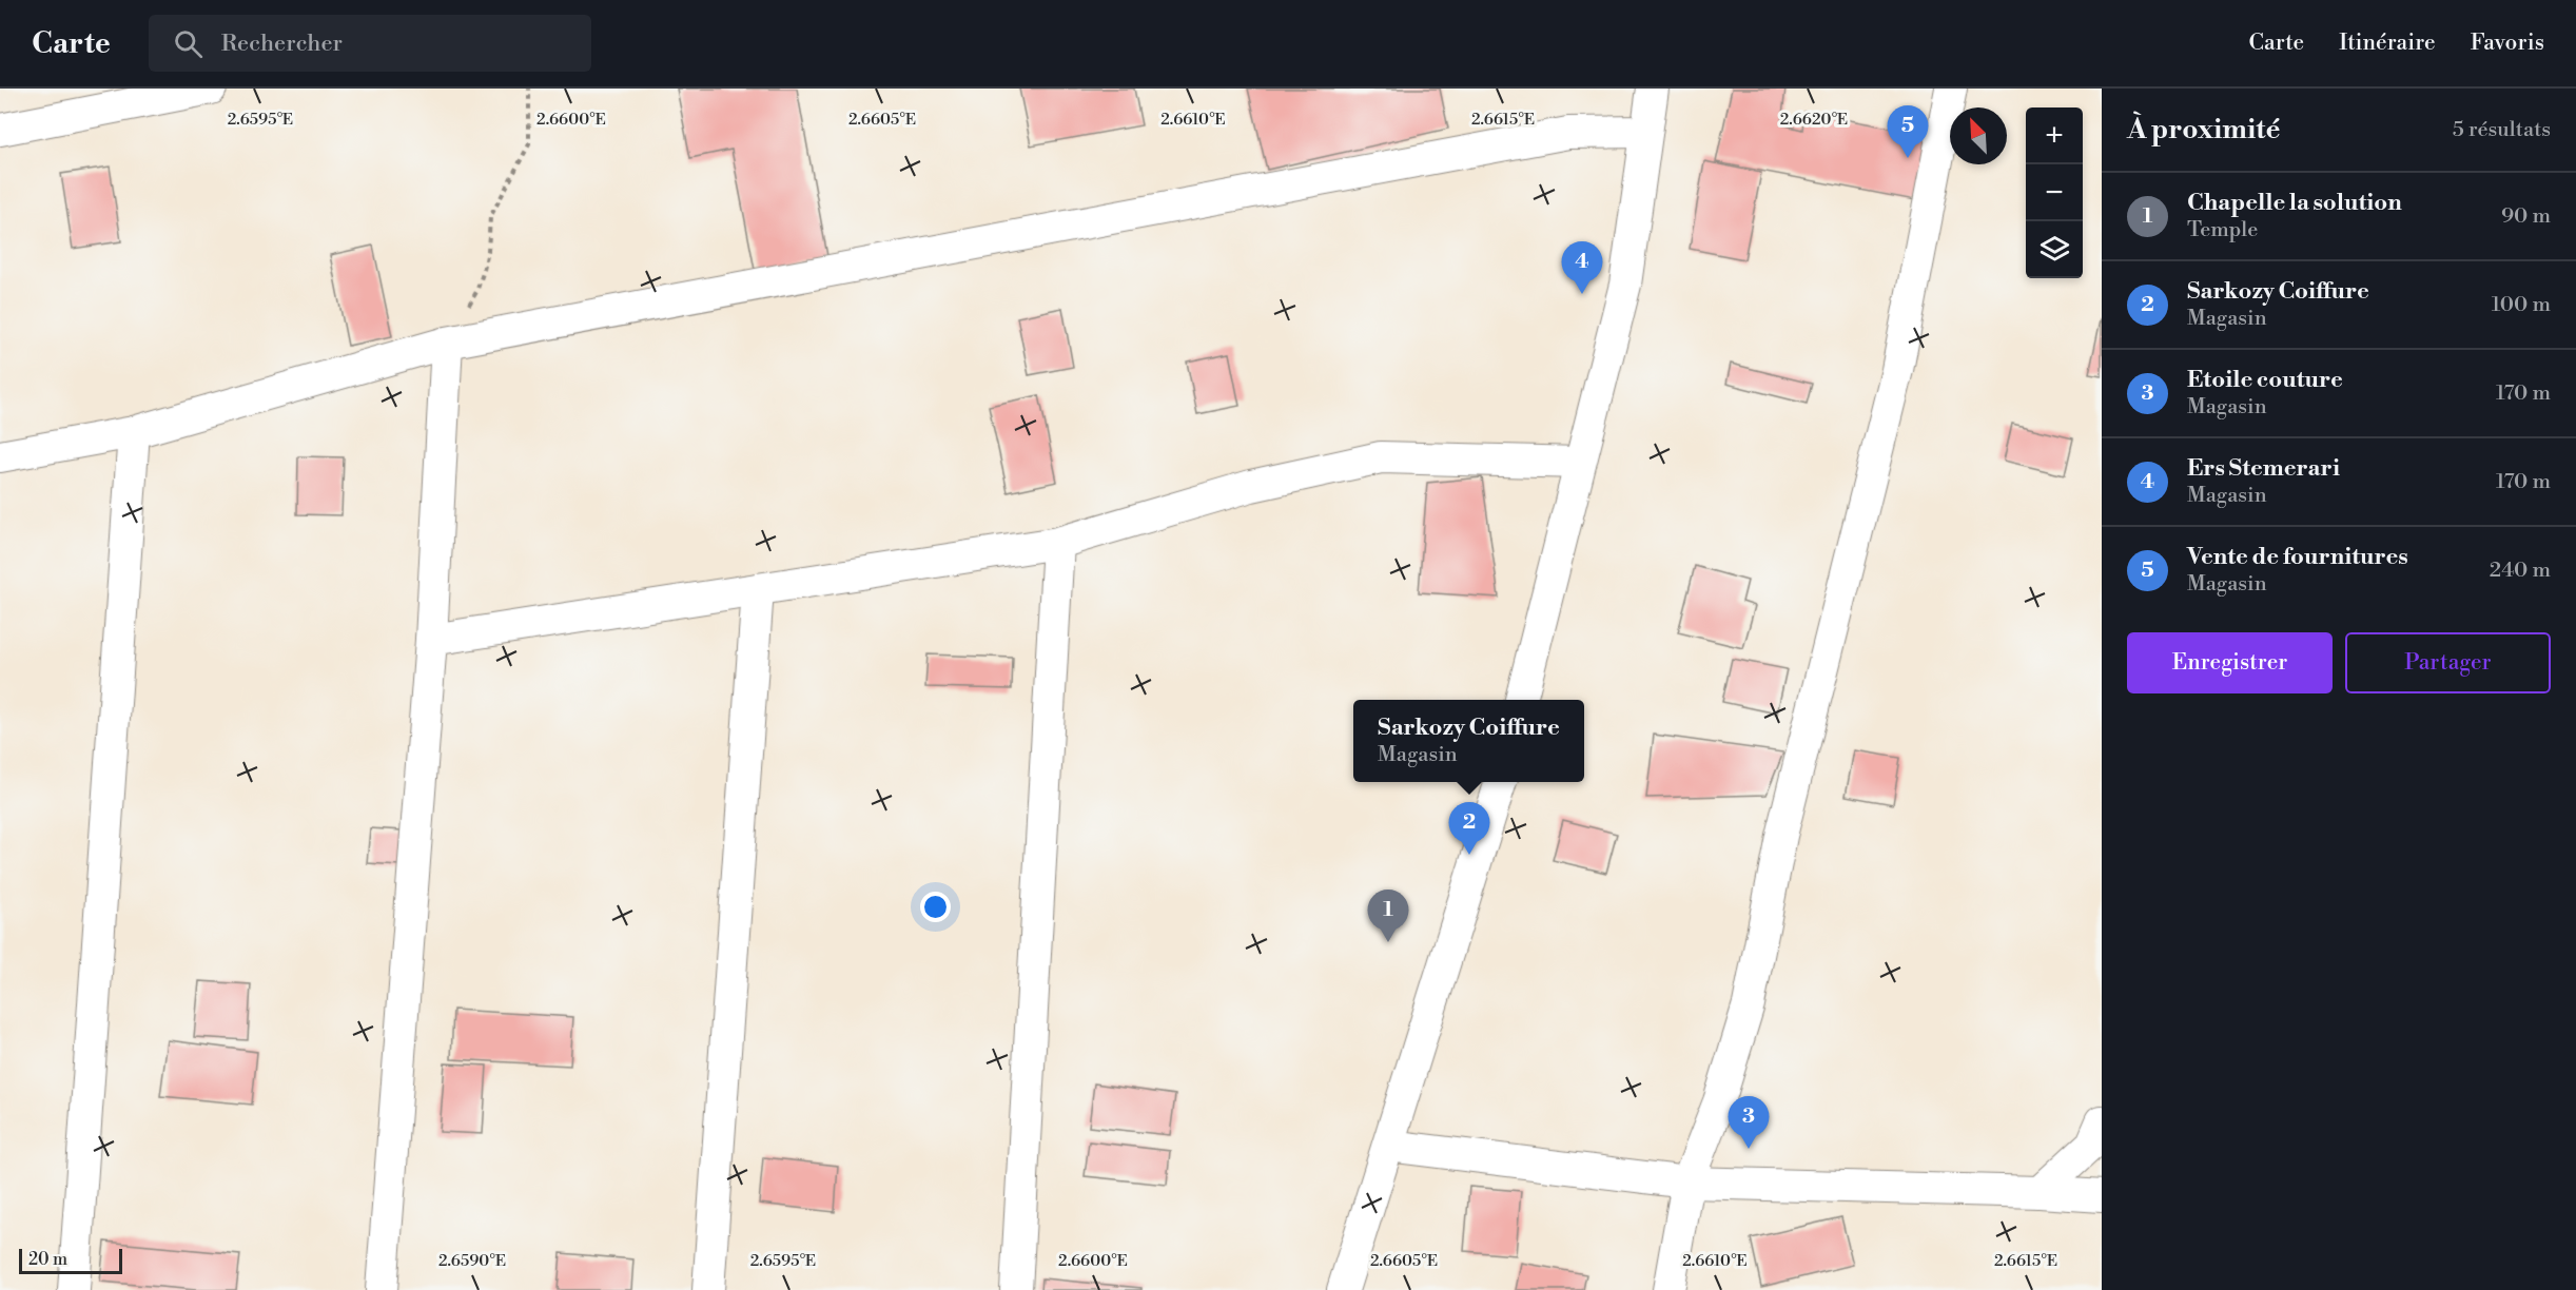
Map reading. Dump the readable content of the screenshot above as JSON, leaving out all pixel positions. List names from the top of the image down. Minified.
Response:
{"scale_bar":"20 m","north":"top left","page":{"header":"Carte","search":"Rechercher","nav":["Carte","Itinéraire","Favoris"],"heading":["À proximité","5 résultats"],"pins":["5","4","2","1","3"],"map_buttons":["+","−"],"list":[{"mark":"1","name":"Chapelle la solution","note":"Temple","value":"90 m"},{"mark":"2","name":"Sarkozy Coiffure","note":"Magasin","value":"100 m"},{"mark":"3","name":"Etoile couture","note":"Magasin","value":"170 m"},{"mark":"4","name":"Ers Stemerari","note":"Magasin","value":"170 m"},{"mark":"5","name":"Vente de fournitures","note":"Magasin","value":"240 m"}],"buttons":["Enregistrer","Partager"],"popup":["Sarkozy Coiffure","Magasin"],"scale":"20 m"},"coordinates":["2.6615°E","2.6620°E","2.6595°E","2.6600°E","2.6605°E","2.6610°E","2.6590°E"]}
